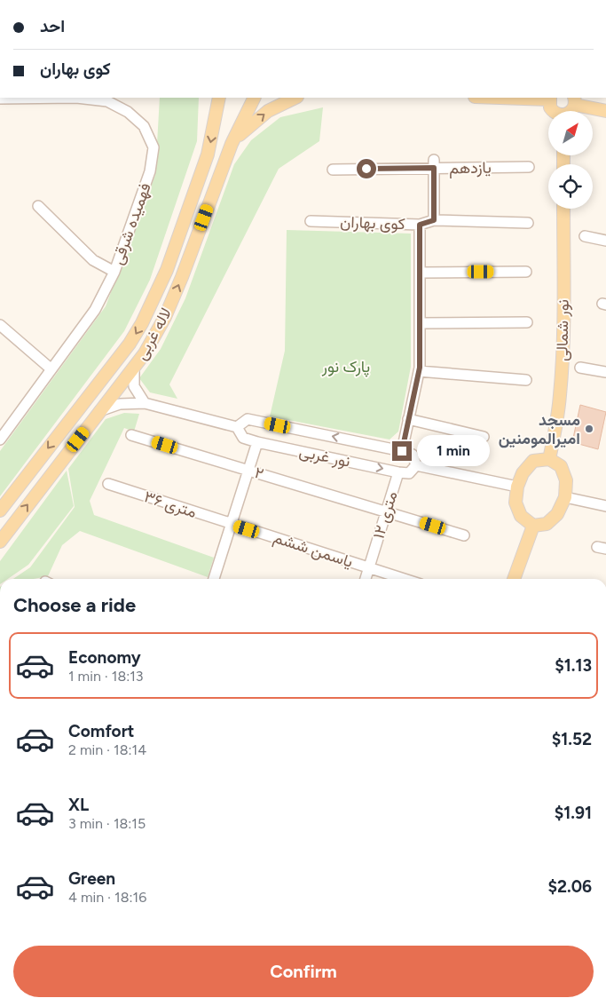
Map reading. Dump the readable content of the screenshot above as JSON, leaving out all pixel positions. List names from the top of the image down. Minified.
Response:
{"streets":{"main road":["نور شمالی","لاله غربی"],"street":["یازدهم","کوی بهاران","فهمیده شرقی","نور غربی","۲","۳۶ متری","۱۲ متری","یاسمن ششم"]},"crossings":[["کوی بهاران","نور غربی"],["لاله غربی","نور غربی"],["نور غربی","۱۲ متری"],["۲","۱۲ متری"],["۳۶ متری","یاسمن ششم"],["۱۲ متری","یاسمن ششم"]],"parks":["پارک نور"],"places":["مسجد امیرالمومنین"],"north":"top right","page":{"banner":["احد","کوی بهاران"],"bubble":"1 min","heading":"Choose a ride","list":[{"name":"Economy","note":"1 min · 18:13","value":"$1.13"},{"name":"Comfort","note":"2 min · 18:14","value":"$1.52"},{"name":"XL","note":"3 min · 18:15","value":"$1.91"},{"name":"Green","note":"4 min · 18:16","value":"$2.06"}],"buttons":"Confirm"}}
